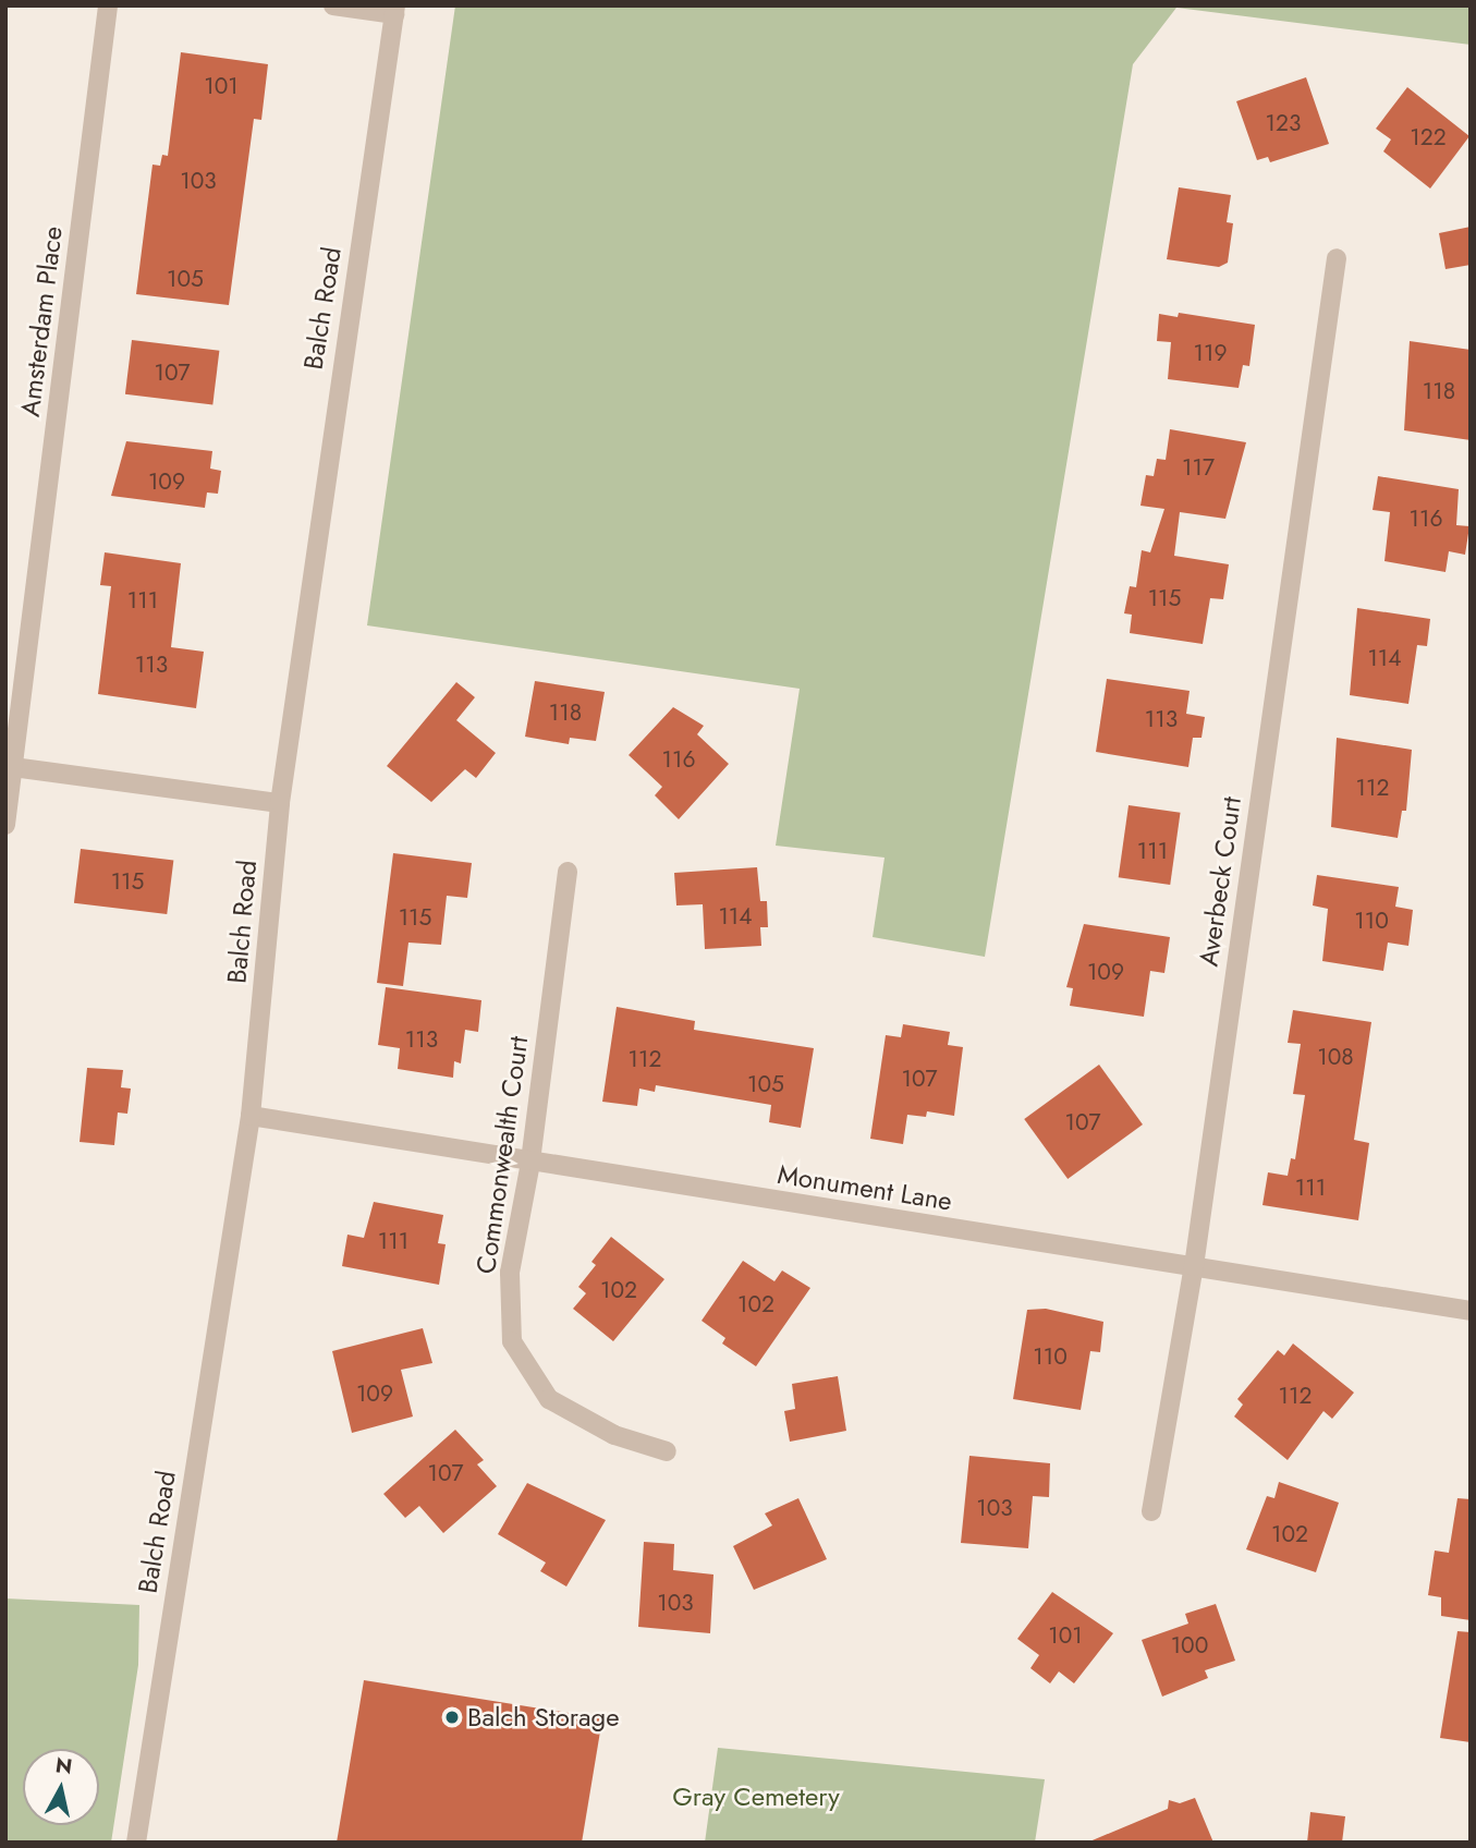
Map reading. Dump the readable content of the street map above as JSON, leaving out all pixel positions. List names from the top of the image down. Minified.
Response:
{"streets":{"street":["Balch Road","Amsterdam Place","Averbeck Court","Commonwealth Court","Monument Lane"]},"crossings":[["Balch Road","Monument Lane"],["Averbeck Court","Monument Lane"],["Commonwealth Court","Monument Lane"]],"parks":["Gray Cemetery"],"places":["Balch Storage"],"house_numbers":["101","123","122","103","105","119","107","118","117","109","116","115","111","114","113","118","113","116","112","111","115","114","115","110","109","113","108","112","107","105","107","111","111","102","102","110","109","112","107","103","102","103","101","100"],"north":"top"}
